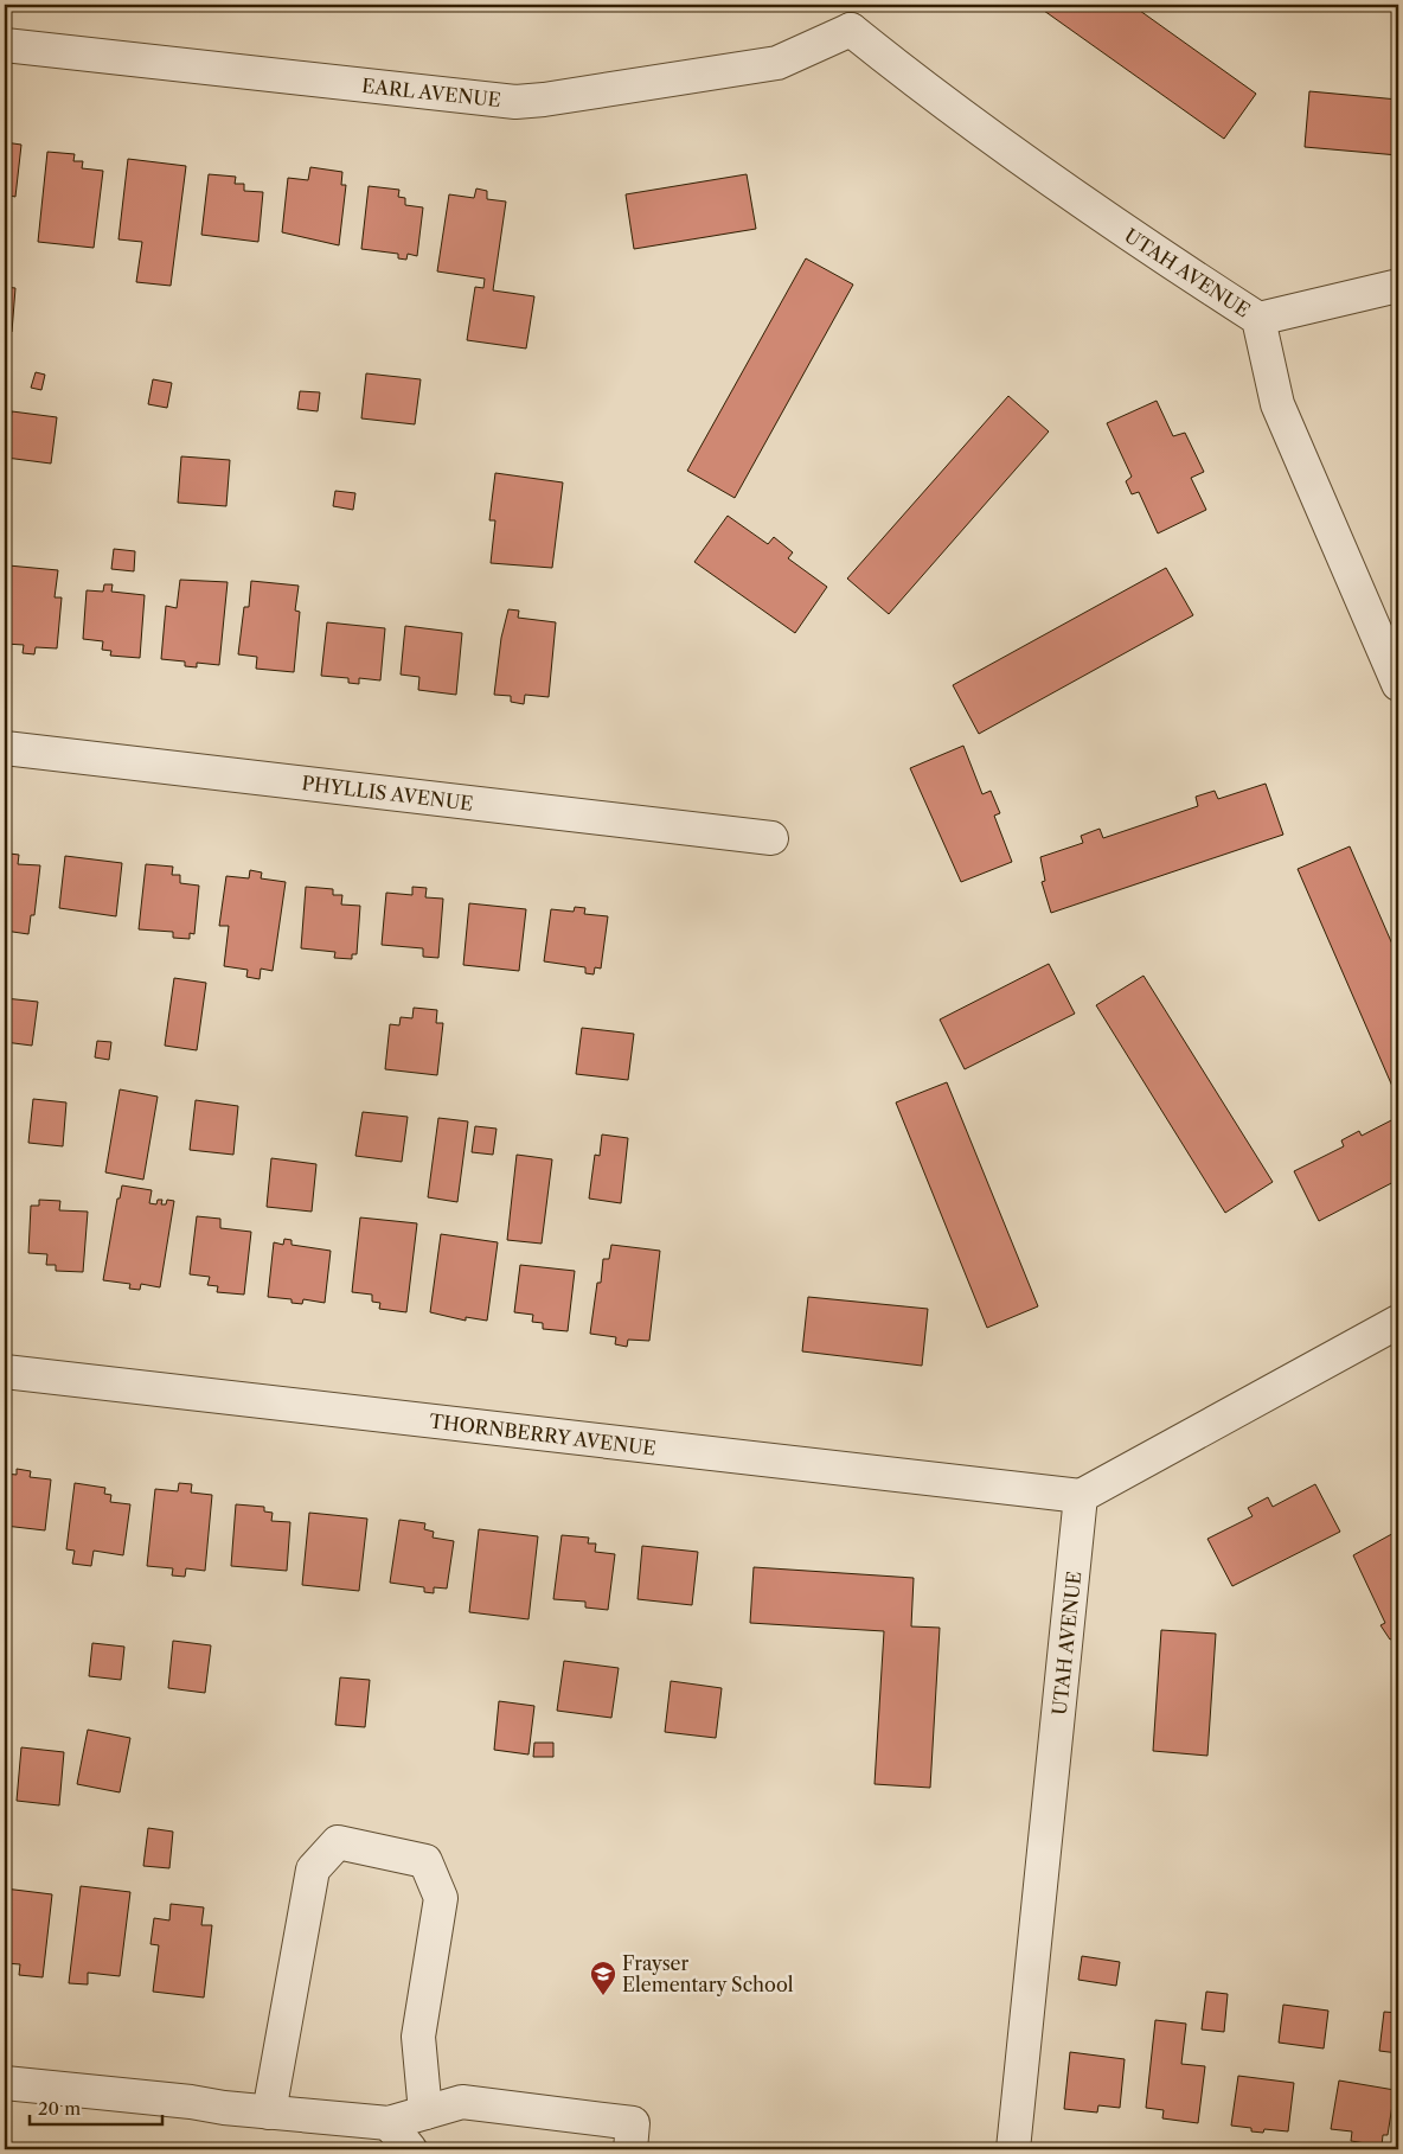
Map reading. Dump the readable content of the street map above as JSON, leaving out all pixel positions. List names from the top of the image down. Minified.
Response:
{"streets":{"street":["EARL AVENUE","UTAH AVENUE","PHYLLIS AVENUE","THORNBERRY AVENUE"]},"crossings":[["EARL AVENUE","UTAH AVENUE"],["UTAH AVENUE","THORNBERRY AVENUE"]],"places":{"school or university":["Frayser Elementary School"]},"scale_bar":"20 m"}
